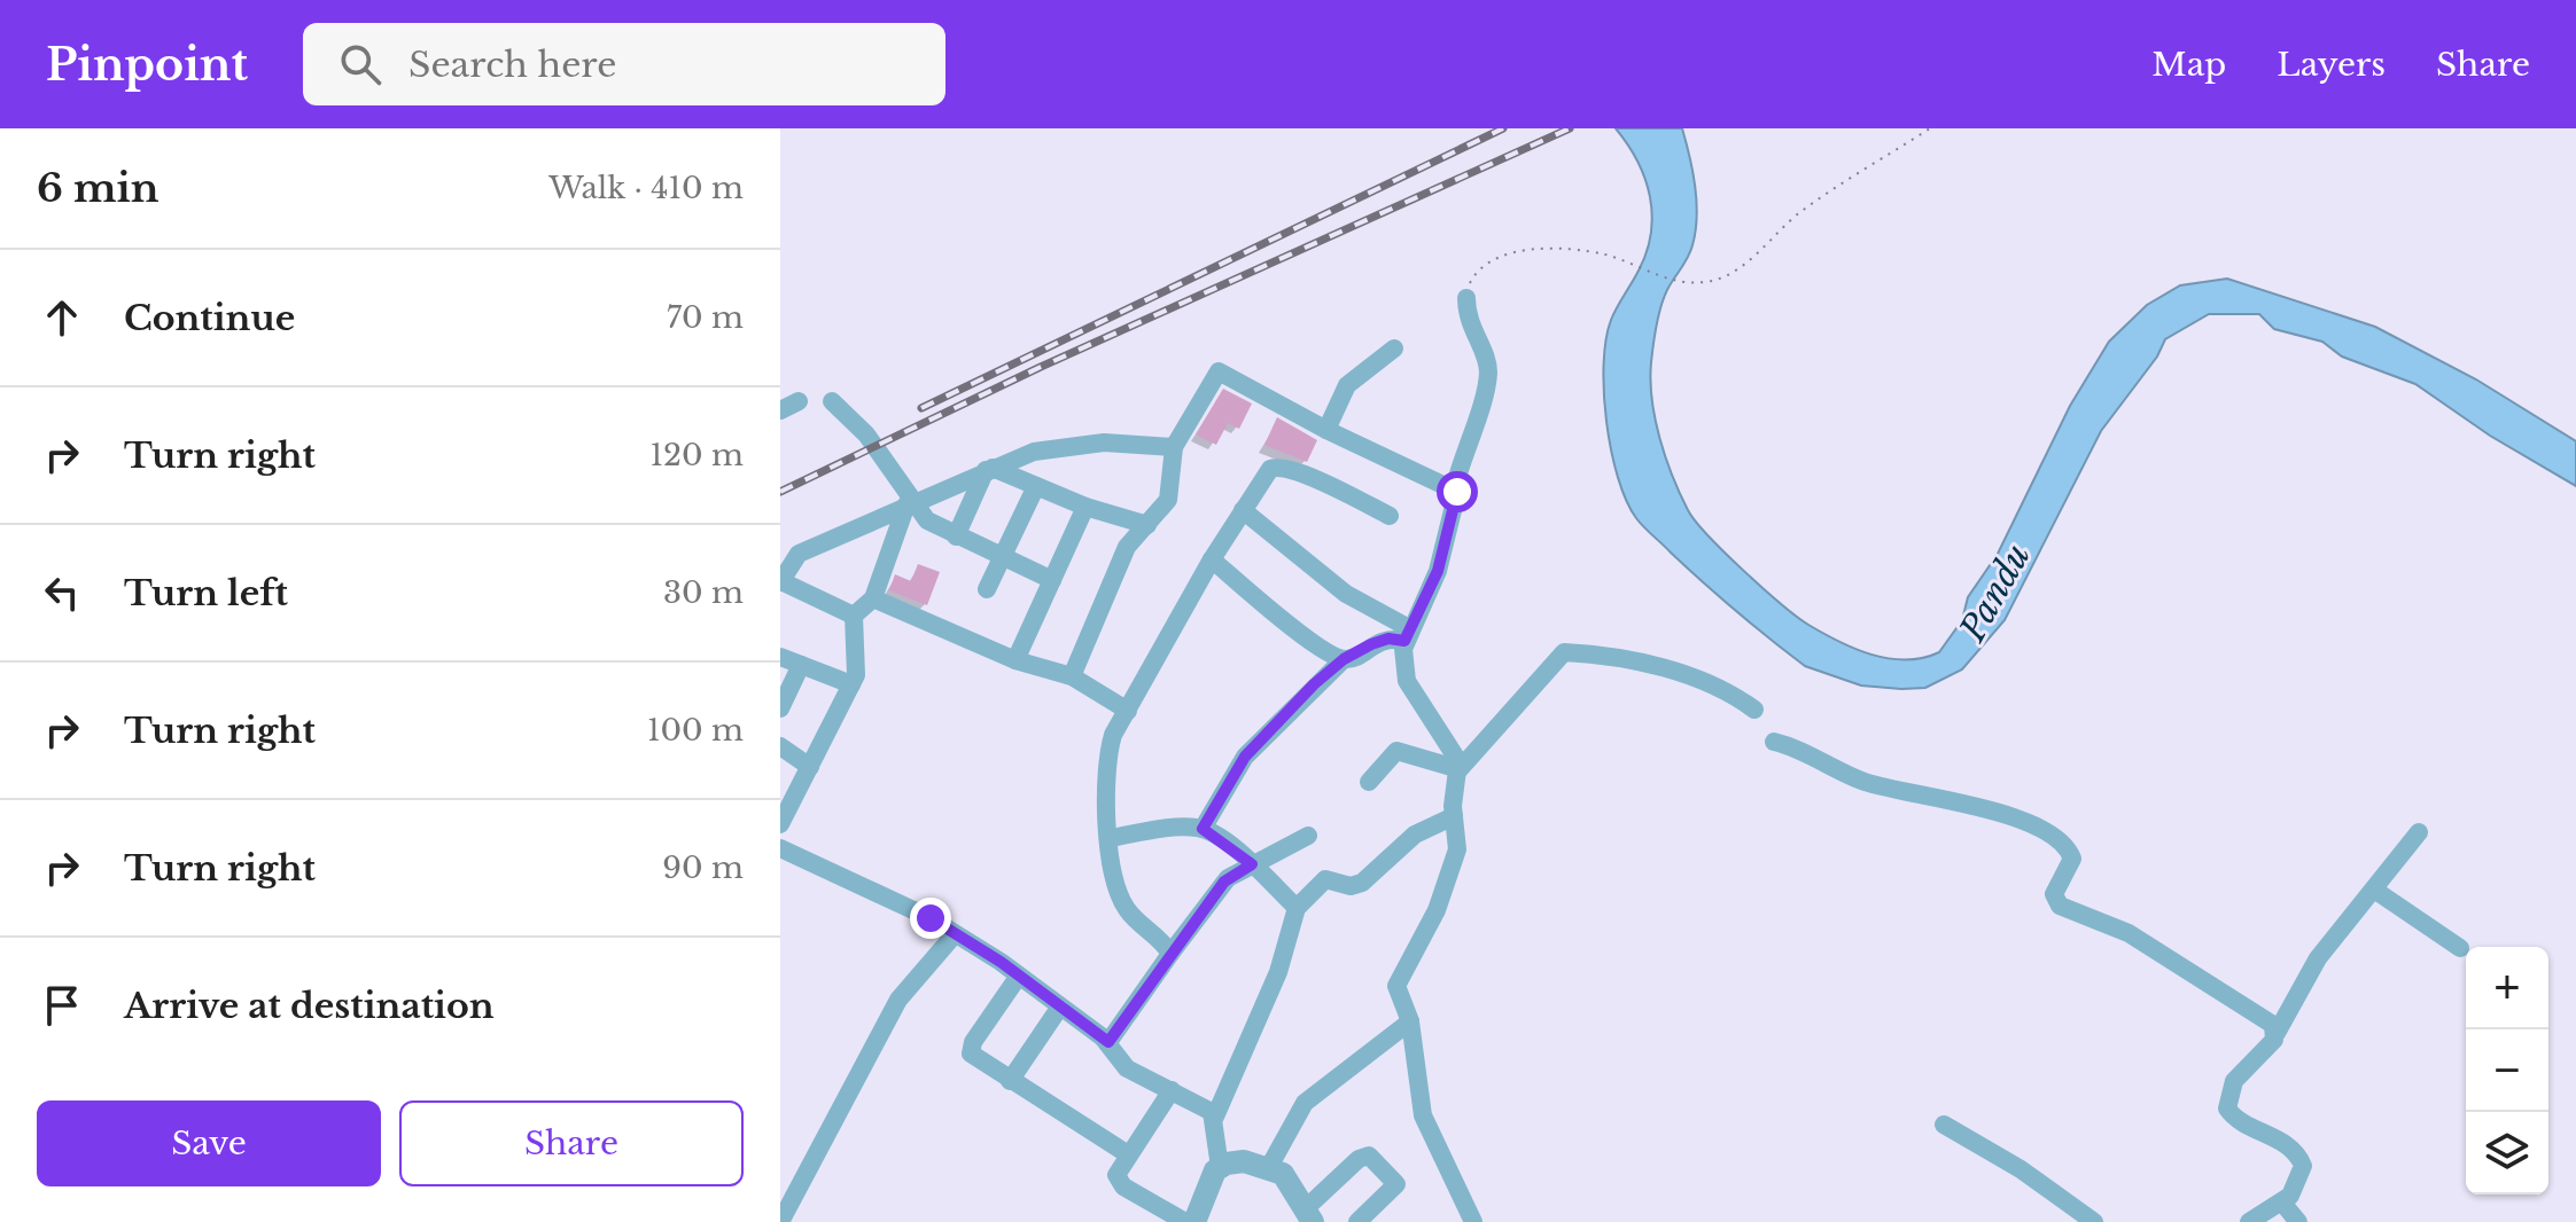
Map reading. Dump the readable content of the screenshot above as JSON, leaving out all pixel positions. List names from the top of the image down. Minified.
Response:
{"water":["Pandu"],"page":{"header":"Pinpoint","search":"Search here","nav":["Map","Layers","Share"],"heading":["6 min","Walk · 410 m"],"list":[["Continue","70 m"],["Turn right","120 m"],["Turn left","30 m"],["Turn right","100 m"],["Turn right","90 m"],"Arrive at destination"],"map_buttons":["+","−"],"buttons":["Save","Share"]}}
